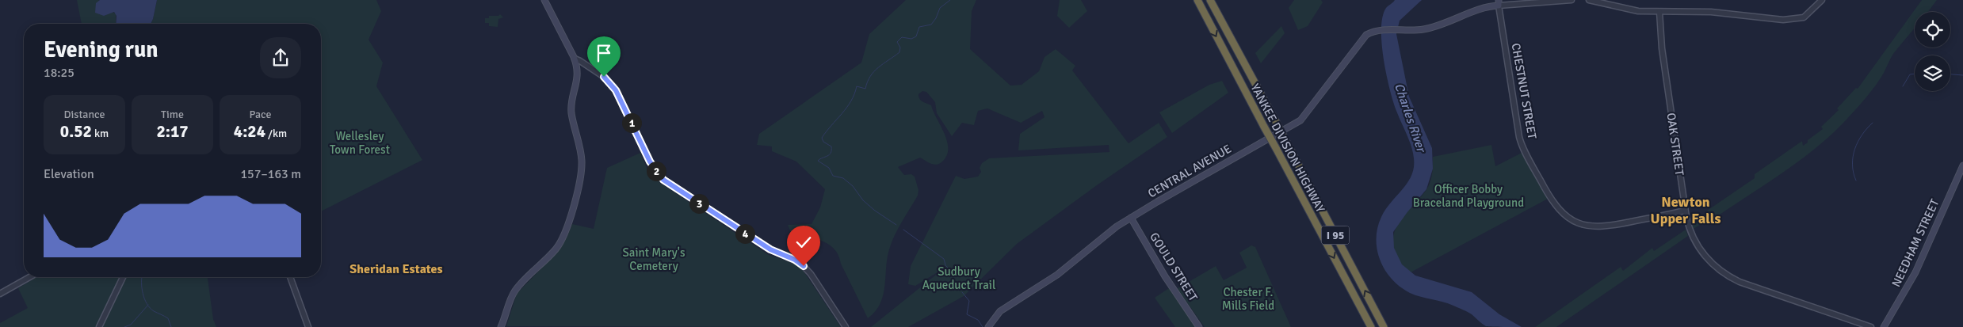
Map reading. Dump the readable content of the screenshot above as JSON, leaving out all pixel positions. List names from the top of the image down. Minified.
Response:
{"streets":{"highway":["YANKEE DIVISION HIGHWAY","I 95"],"main road":["CENTRAL AVENUE","NEEDHAM STREET","GOULD STREET"],"street":["CHESTNUT STREET","OAK STREET"]},"crossings":[["CHESTNUT STREET","OAK STREET"],["CHESTNUT STREET","CENTRAL AVENUE"],["CENTRAL AVENUE","GOULD STREET"]],"districts":["Newton Upper Falls","Sheridan Estates"],"water":["Charles River"],"parks":["Wellesley Town Forest","Officer Bobby Braceland Playground","Saint Mary's Cemetery","Sudbury Aqueduct Trail","Chester F. Mills Field"],"page":{"heading":["Evening run","18:25"],"stats":[["Distance","0.52 km"],["Time","2:17"],["Pace","4:24 /km"]],"pins":["1","2","3","4"],"chart":["Elevation","157–163 m"]}}
